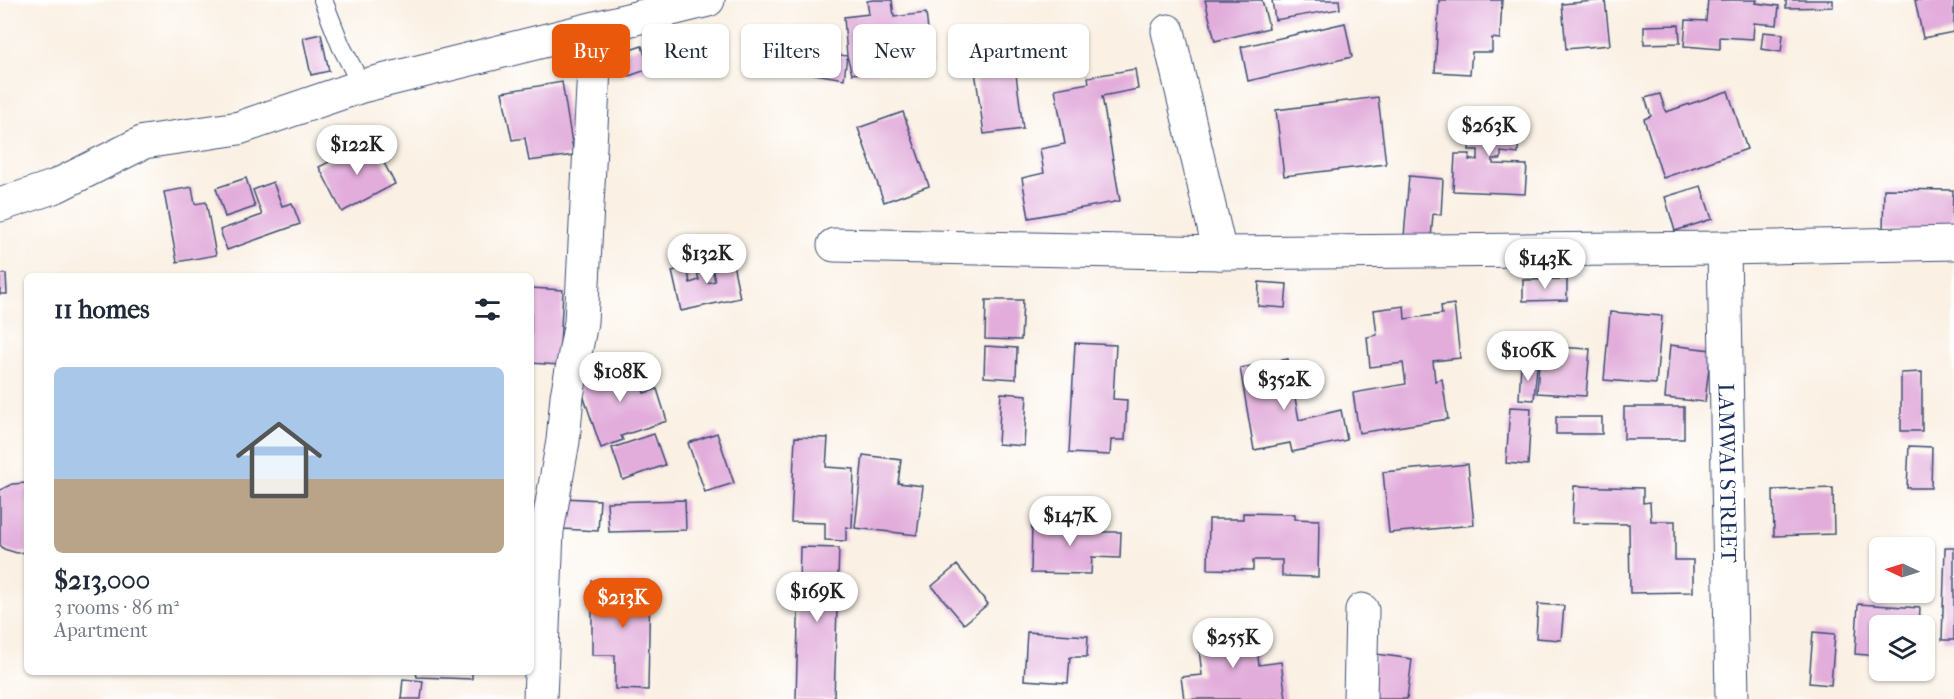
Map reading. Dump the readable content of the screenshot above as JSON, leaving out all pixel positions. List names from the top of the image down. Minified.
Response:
{"streets":{"street":["LAMWAI STREET"]},"north":"left","page":{"chip":["Buy","Rent","Filters","New","Apartment"],"price":["$263K","$122K","$132K","$143K","$106K","$108K","$352K","$147K","$169K","$213K","$255K"],"heading":"11 homes","list":[{"name":"$213,000","note":"3 rooms · 86 m² · Apartment"}]}}
